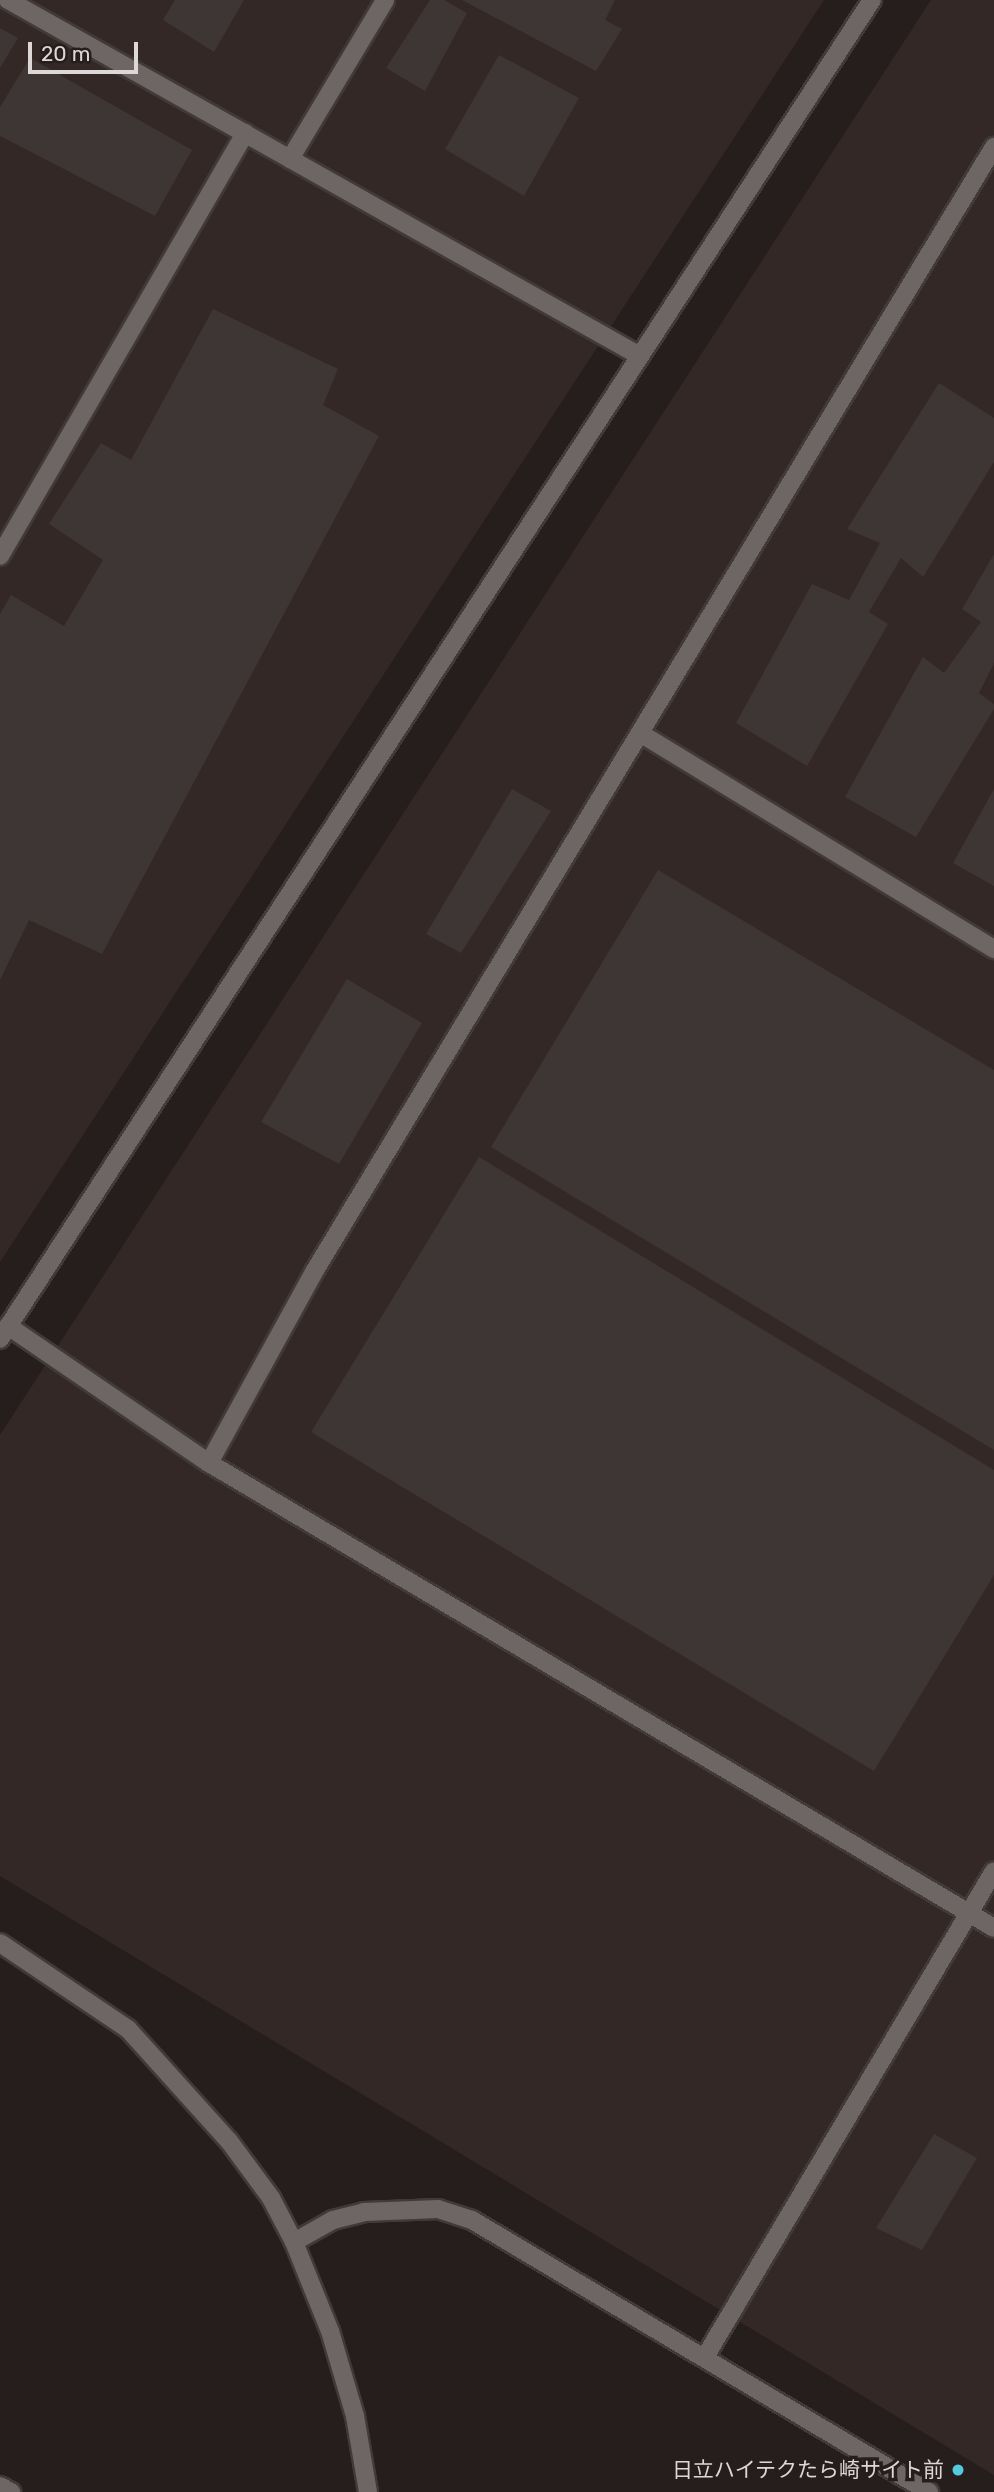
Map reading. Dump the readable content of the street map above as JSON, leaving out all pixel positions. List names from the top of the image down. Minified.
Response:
{"places":["日立ハイテクたら崎サイト前"],"scale_bar":"20 m"}
